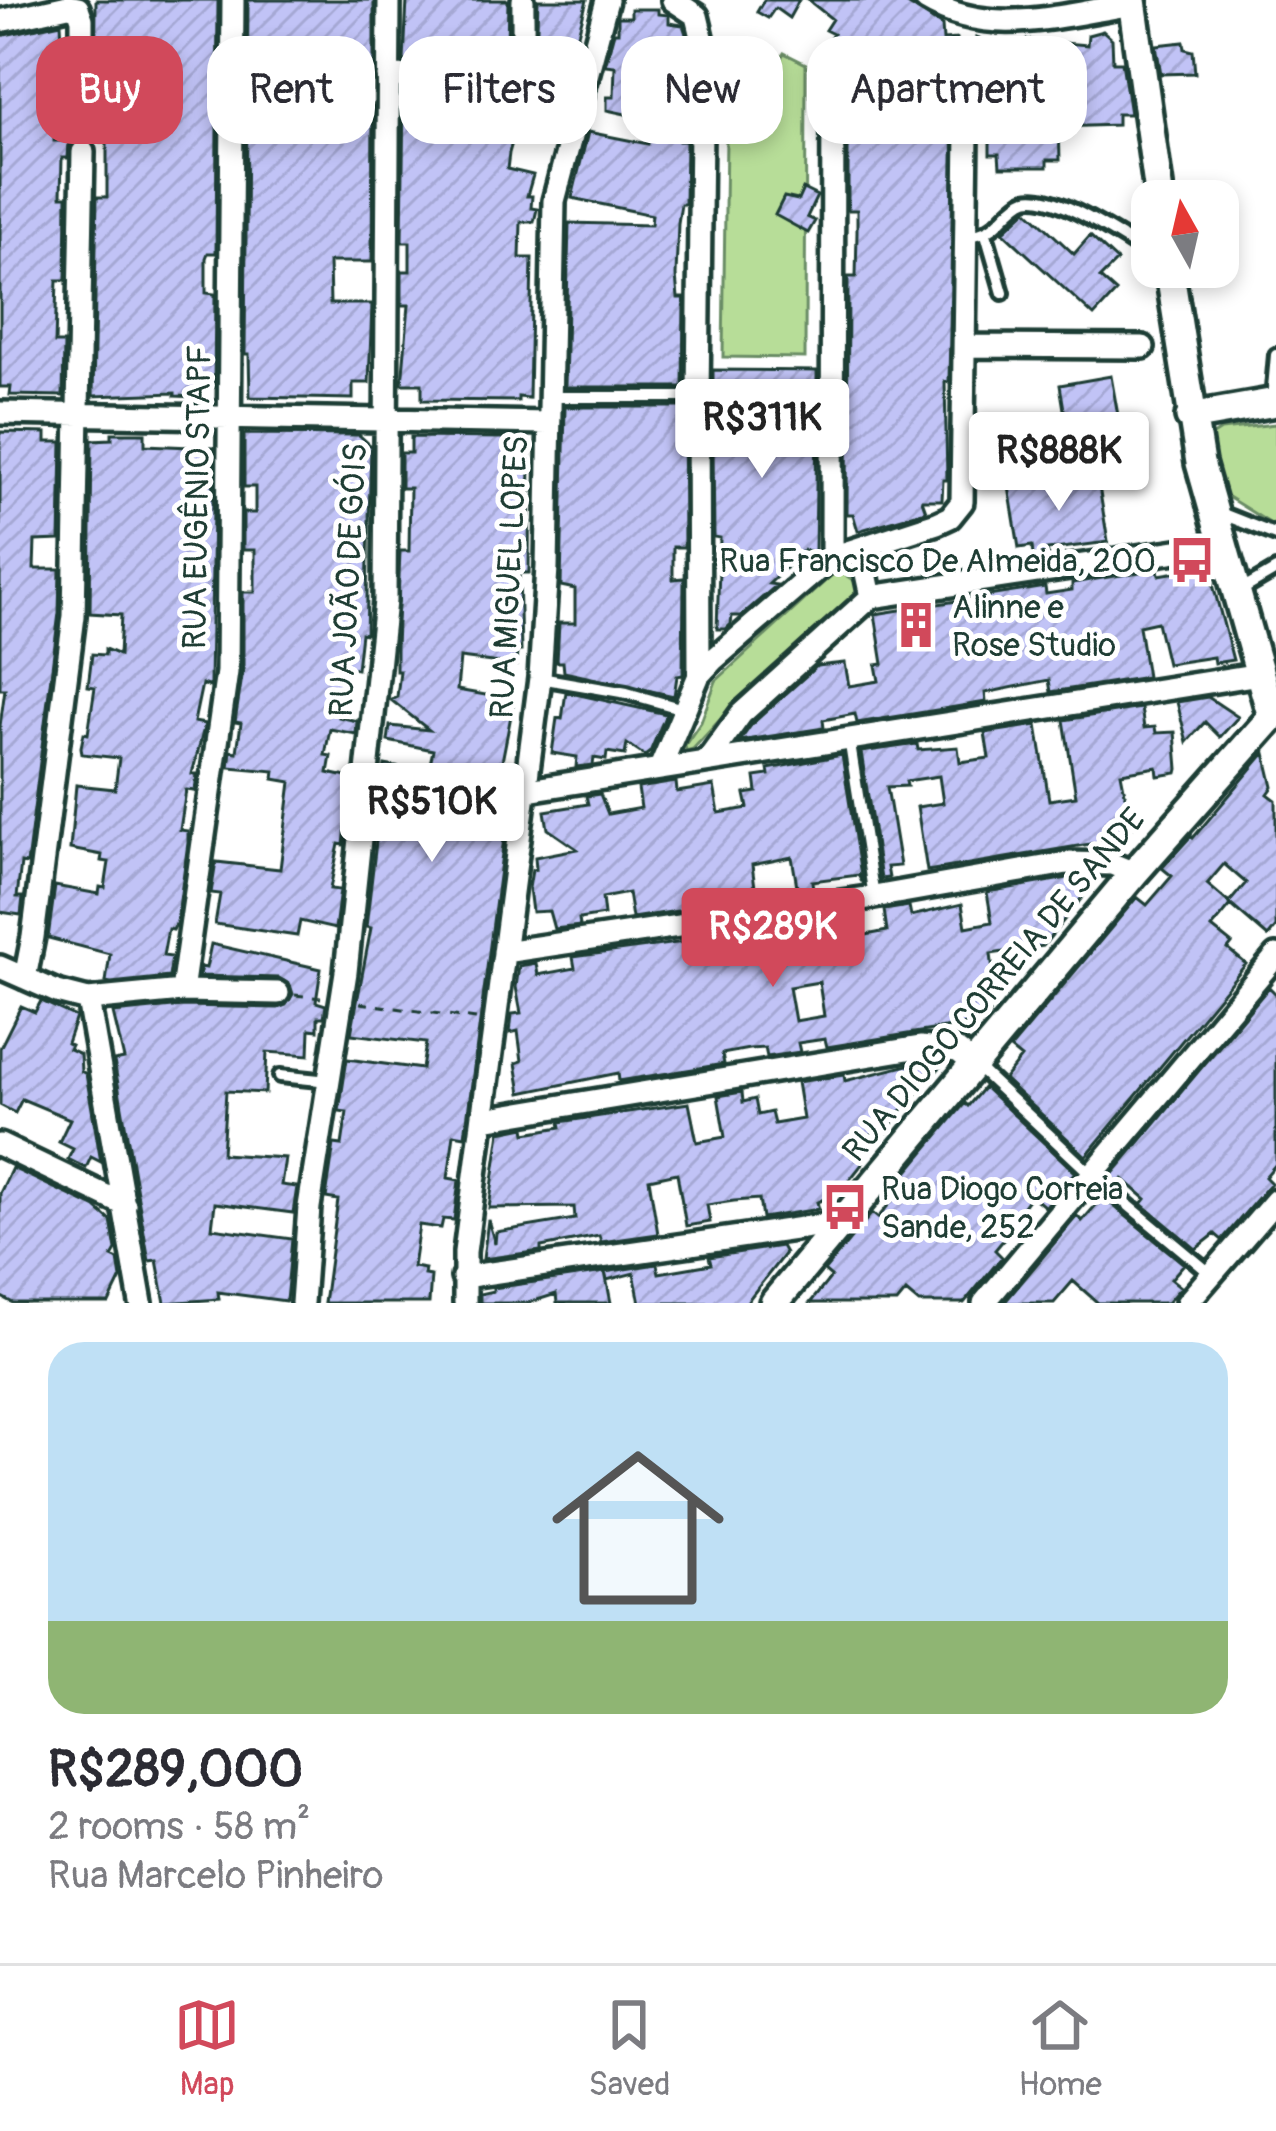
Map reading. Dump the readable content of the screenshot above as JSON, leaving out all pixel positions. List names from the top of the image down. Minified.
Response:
{"streets":{"street":["RUA EUGÊNIO STAPF","RUA MIGUEL LOPES","RUA JOÃO DE GÓIS","RUA DIOGO CORREIA DE SANDE"]},"places":{"bus stop":["Rua Francisco De Almeida, 200","Rua Diogo Correia Sande, 252"],"building":["Alinne e Rose Studio"]},"north":"top","page":{"chip":["Buy","Rent","Filters","New","Apartment"],"price":["R$311K","R$888K","R$510K","R$289K"],"list":[{"name":"R$289,000","note":"2 rooms · 58 m² · Rua Marcelo Pinheiro"}],"tabs":["Map","Saved","Home"]}}
